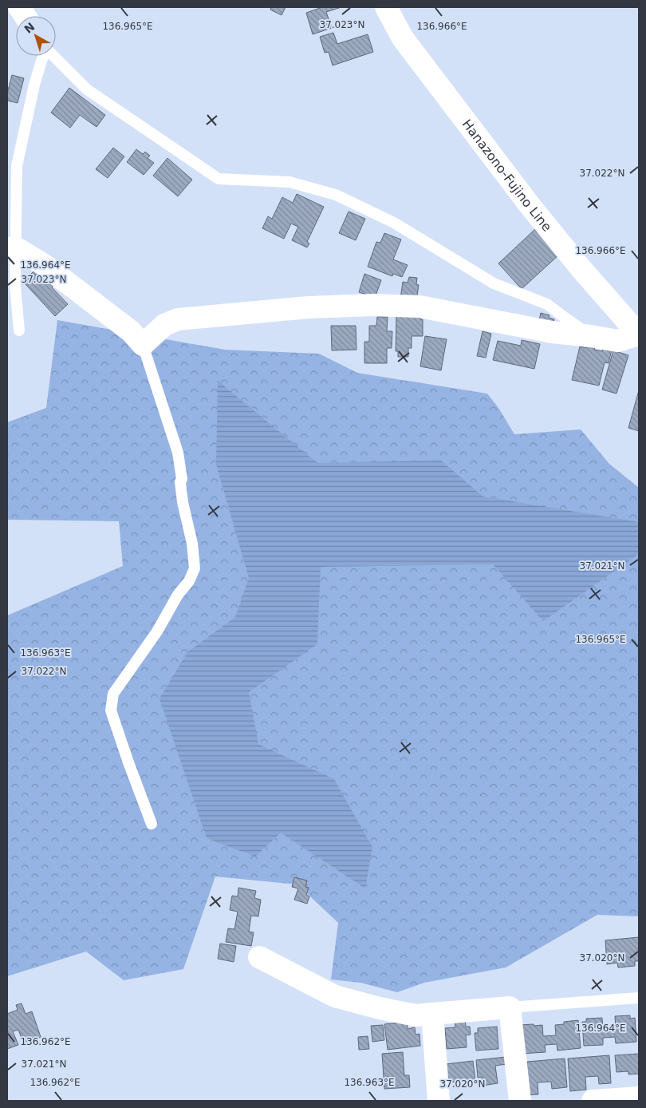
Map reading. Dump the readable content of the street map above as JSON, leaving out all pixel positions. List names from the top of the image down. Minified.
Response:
{"streets":{"street":["Hanazono-Fujino Line"]},"north":"top left","coordinates":["37.023°N","136.965°E","136.966°E","37.022°N","136.964°E","37.021°N","136.963°E","37.020°N","136.962°E"]}
